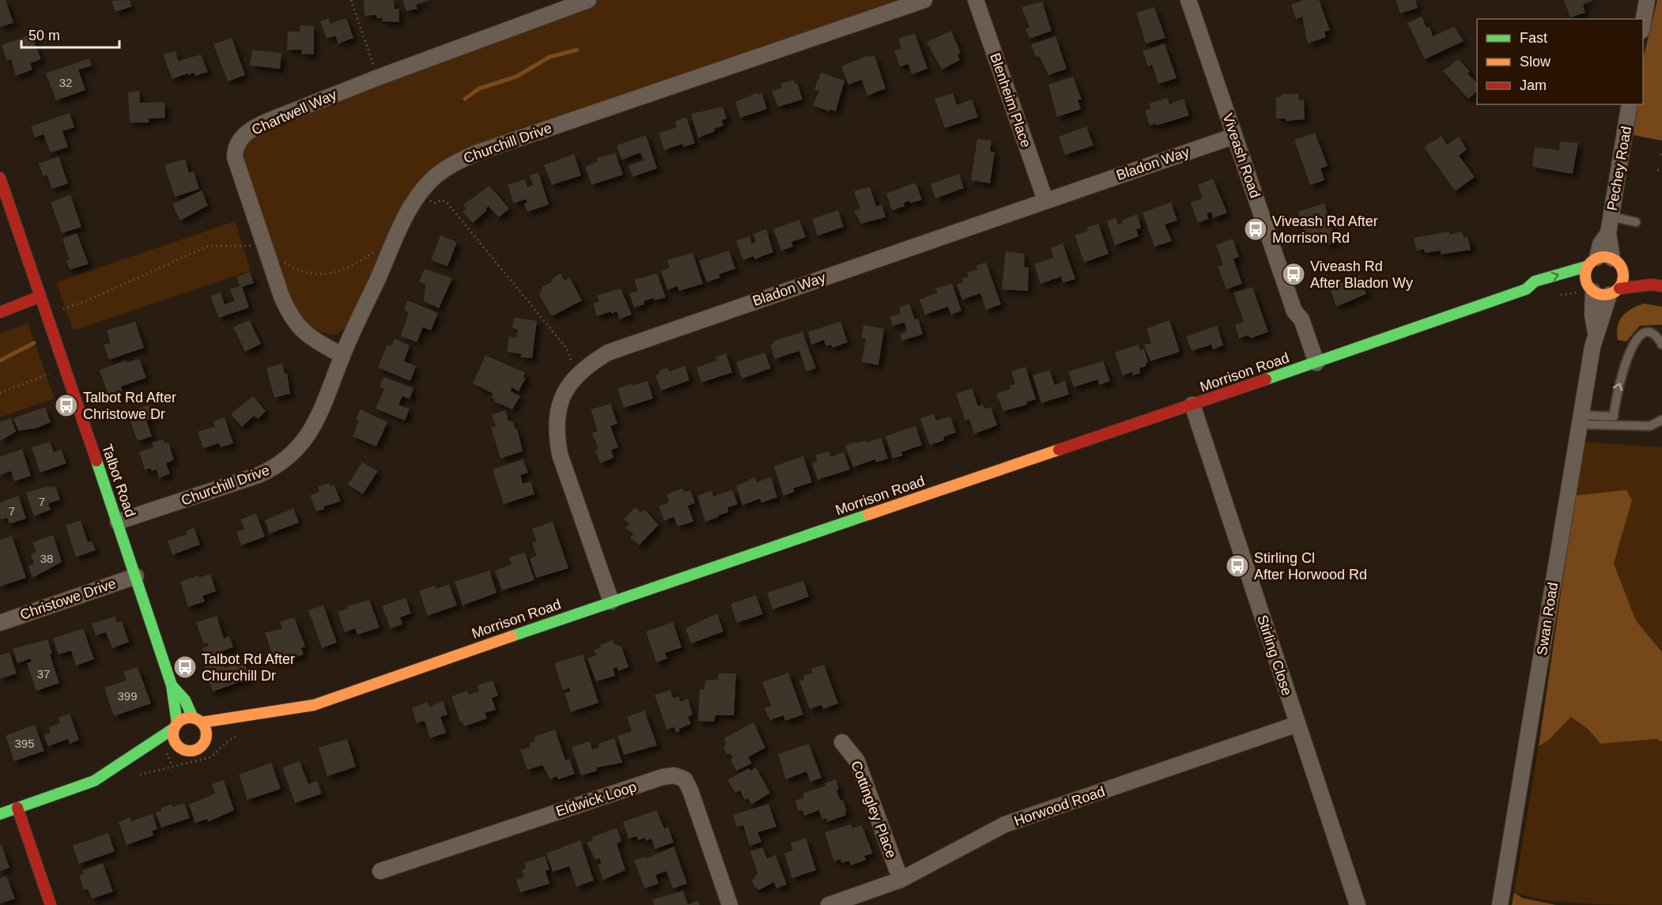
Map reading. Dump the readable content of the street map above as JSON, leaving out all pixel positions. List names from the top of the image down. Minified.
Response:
{"streets":{"main road":["Morrison Road","Talbot Road"],"street":["Blenheim Place","Chartwell Way","Churchill Drive","Viveash Road","Bladon Way","Pechey Road","Christowe Drive","Swan Road","Stirling Close","Eldwick Loop","Horwood Road","Cottingley Place"]},"crossings":[["Blenheim Place","Bladon Way"],["Chartwell Way","Churchill Drive"],["Churchill Drive","Talbot Road"],["Viveash Road","Bladon Way"],["Viveash Road","Morrison Road"],["Bladon Way","Morrison Road"],["Pechey Road","Morrison Road"],["Pechey Road","Swan Road"],["Morrison Road","Talbot Road"],["Morrison Road","Swan Road"],["Morrison Road","Stirling Close"],["Talbot Road","Christowe Drive"],["Stirling Close","Horwood Road"],["Horwood Road","Cottingley Place"]],"places":{"bus stop":["Viveash Rd After Morrison Rd","Viveash Rd After Bladon Wy","Talbot Rd After Christowe Dr","Stirling Cl After Horwood Rd","Talbot Rd After Churchill Dr"]},"house_numbers":["32","7","7","38","37","399","395"],"legend":["Fast","Slow","Jam"],"scale_bar":"50 m"}
